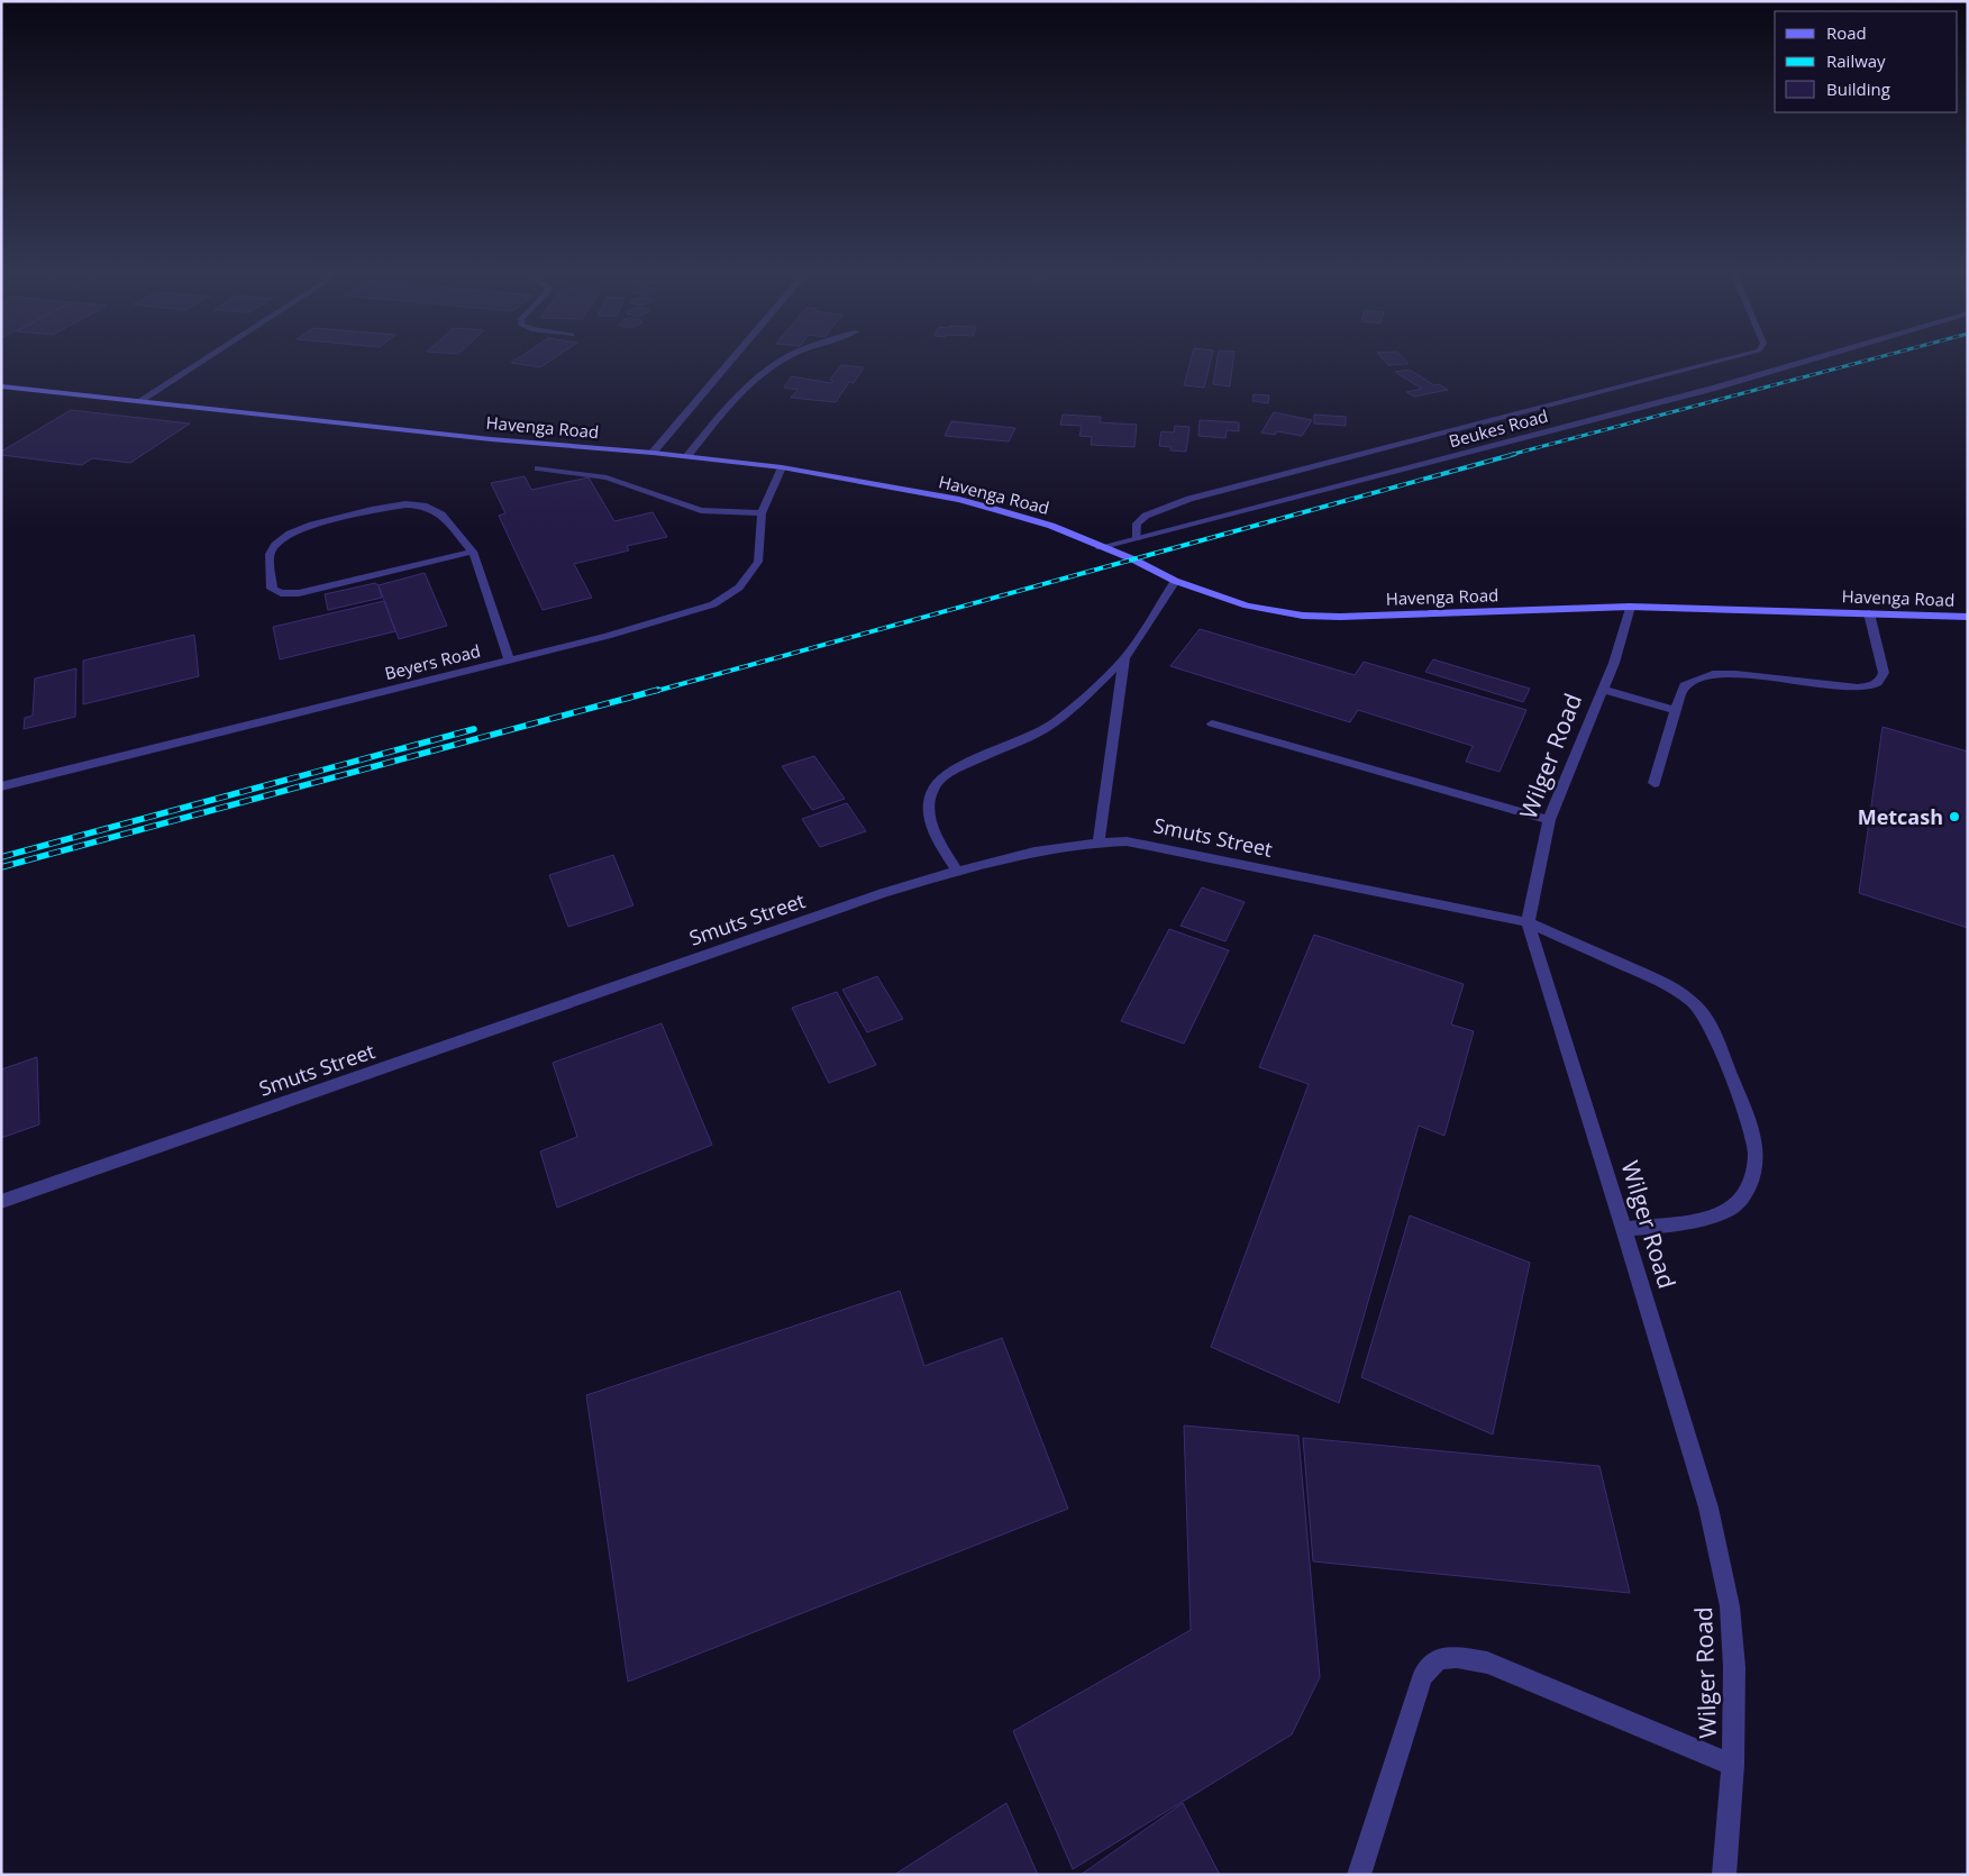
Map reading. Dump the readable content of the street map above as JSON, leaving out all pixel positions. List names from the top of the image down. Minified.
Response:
{"streets":{"street":["Havenga Road","Beukes Road","Beyers Road","Wilger Road","Smuts Street"]},"crossings":[["Havenga Road","Beukes Road"],["Havenga Road","Beyers Road"],["Havenga Road","Wilger Road"],["Wilger Road","Smuts Street"]],"places":["Metcash"],"legend":["Road","Railway","Building"]}
